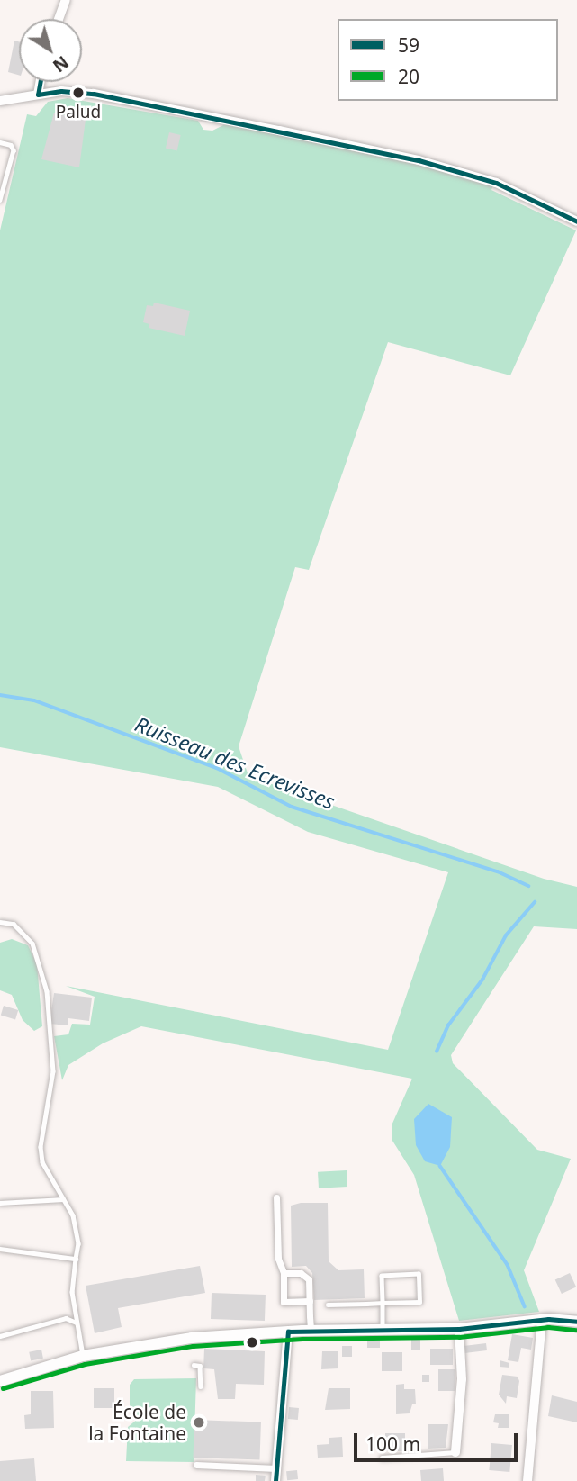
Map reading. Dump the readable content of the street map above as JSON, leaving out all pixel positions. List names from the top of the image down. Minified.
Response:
{"water":["Ruisseau des Ecrevisses"],"places":["Palud","École de la Fontaine"],"lines":["transit line 59","transit line 20"],"legend":["59","20"],"scale_bar":"100 m","north":"bottom right"}
